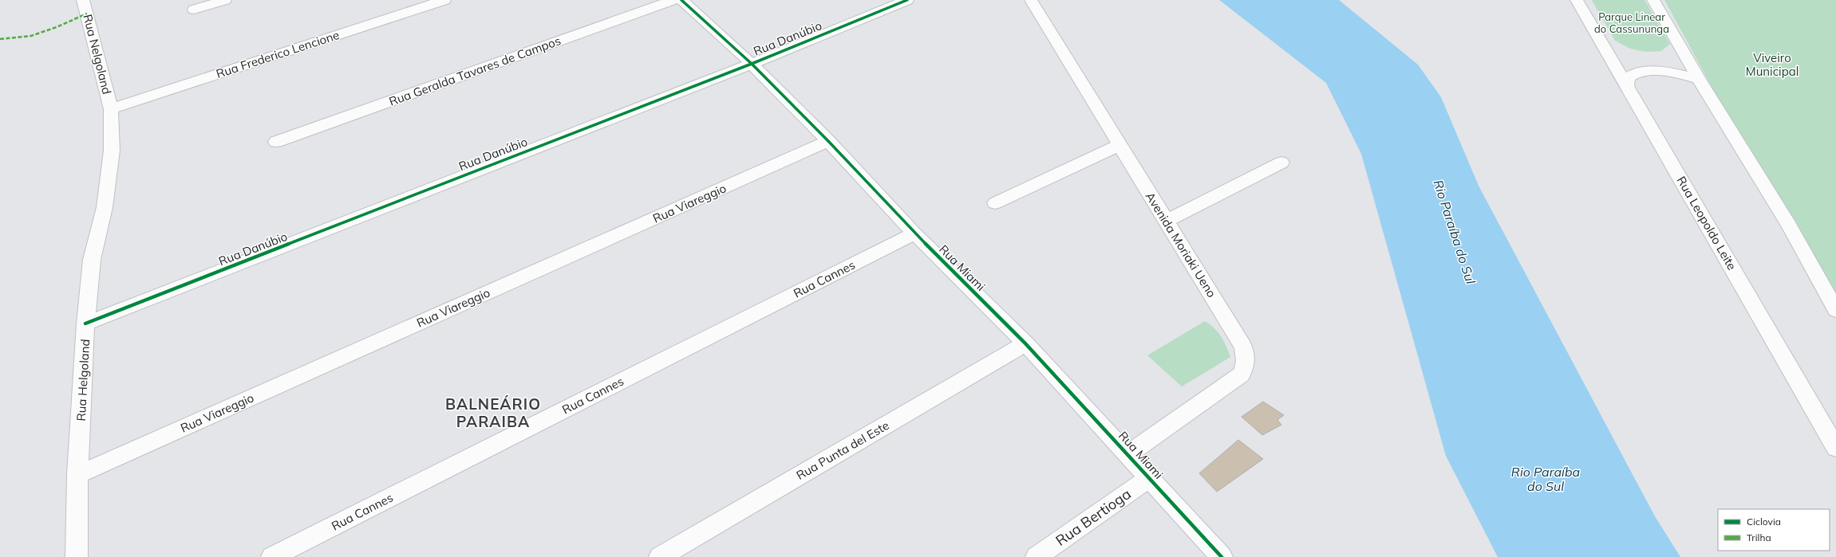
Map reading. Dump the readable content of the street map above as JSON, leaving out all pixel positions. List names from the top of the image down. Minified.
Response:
{"streets":{"street":["Rua Danúbio","Rua Nelgoland","Rua Frederico Lencione","Rua Geralda Tavares de Campos","Rua Viareggio","Rua Leopoldo Leite","Avenida Moriaki Ueno","Rua Miami","Rua Cannes","Rua Helgoland","Rua Punta del Este","Rua Bertioga"]},"crossings":[["Rua Danúbio","Rua Miami"],["Rua Danúbio","Rua Helgoland"],["Rua Nelgoland","Rua Frederico Lencione"],["Rua Nelgoland","Rua Helgoland"],["Rua Frederico Lencione","Rua Helgoland"],["Rua Viareggio","Rua Miami"],["Rua Viareggio","Rua Helgoland"],["Avenida Moriaki Ueno","Rua Miami"],["Rua Miami","Rua Cannes"],["Rua Miami","Rua Punta del Este"],["Rua Miami","Rua Bertioga"]],"districts":["BALNEÁRIO PARAIBA"],"water":["Rio Paraíba do Sul"],"parks":["Parque Linear do Cassununga","Viveiro Municipal"],"legend":["Ciclovia","Trilha"]}
